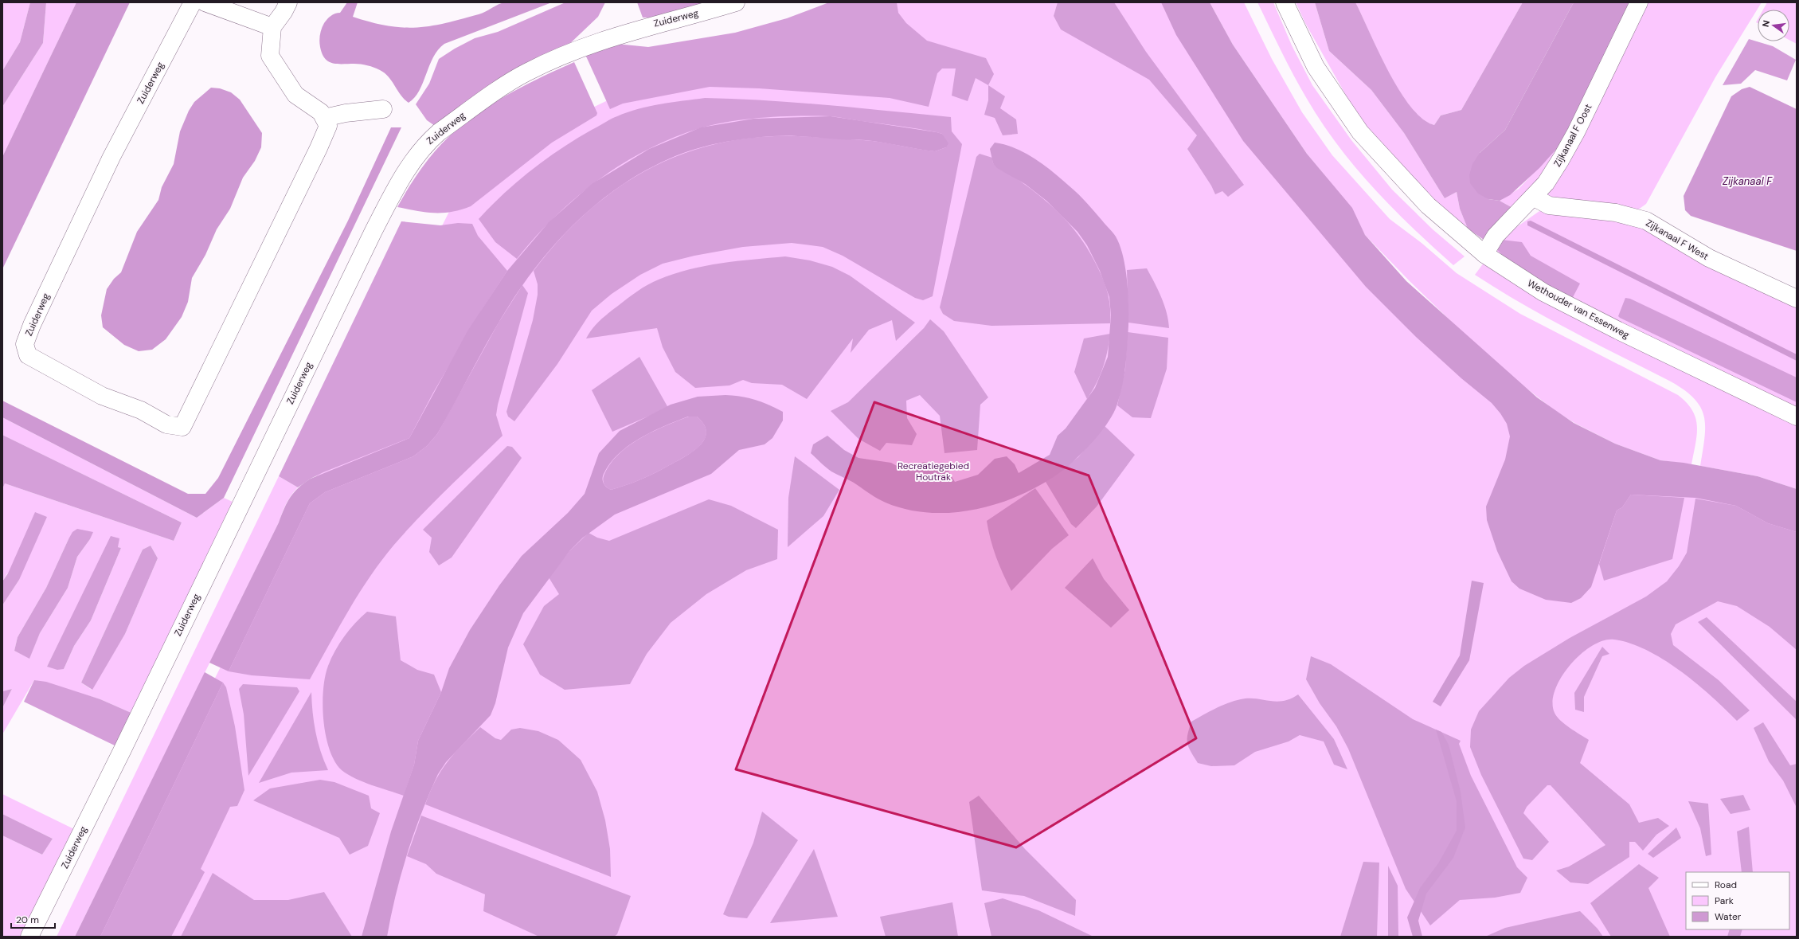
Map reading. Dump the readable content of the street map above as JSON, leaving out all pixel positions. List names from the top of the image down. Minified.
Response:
{"streets":{"street":["Zuiderweg","Zijkanaal F Oost","Zijkanaal F West","Wethouder van Essenweg"]},"crossings":[["Zijkanaal F Oost","Zijkanaal F West"],["Zijkanaal F Oost","Wethouder van Essenweg"]],"water":["Zijkanaal F"],"parks":["Recreatiegebied Houtrak"],"legend":["Road","Park","Water"],"scale_bar":"20 m","north":"left"}
